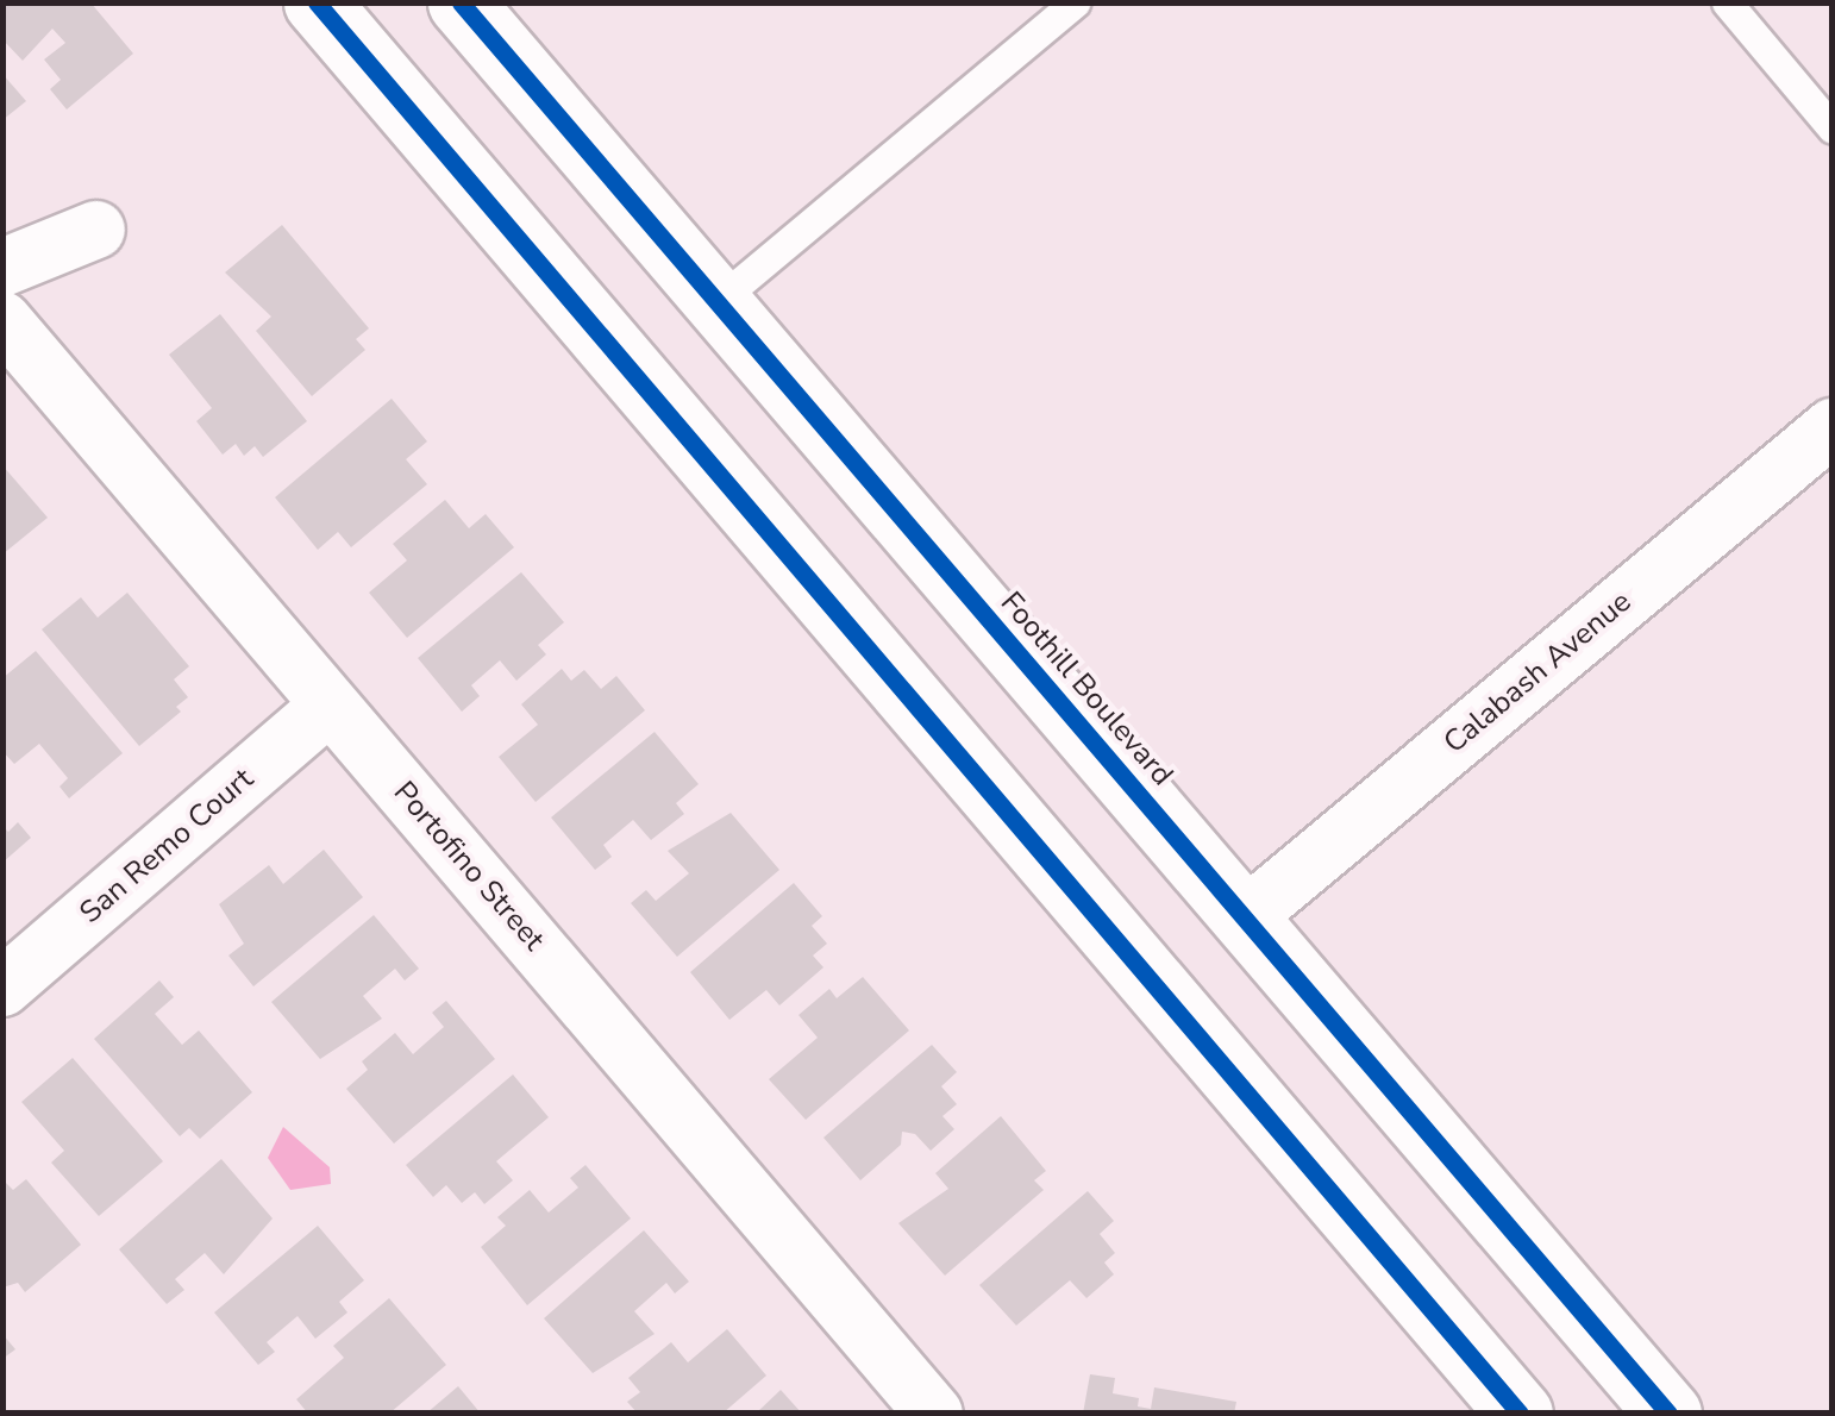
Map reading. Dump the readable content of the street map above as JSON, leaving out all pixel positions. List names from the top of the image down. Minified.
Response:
{"streets":{"main road":["Foothill Boulevard"],"street":["Calabash Avenue","San Remo Court","Portofino Street"]},"crossings":[["Calabash Avenue","Foothill Boulevard"],["San Remo Court","Portofino Street"]]}
